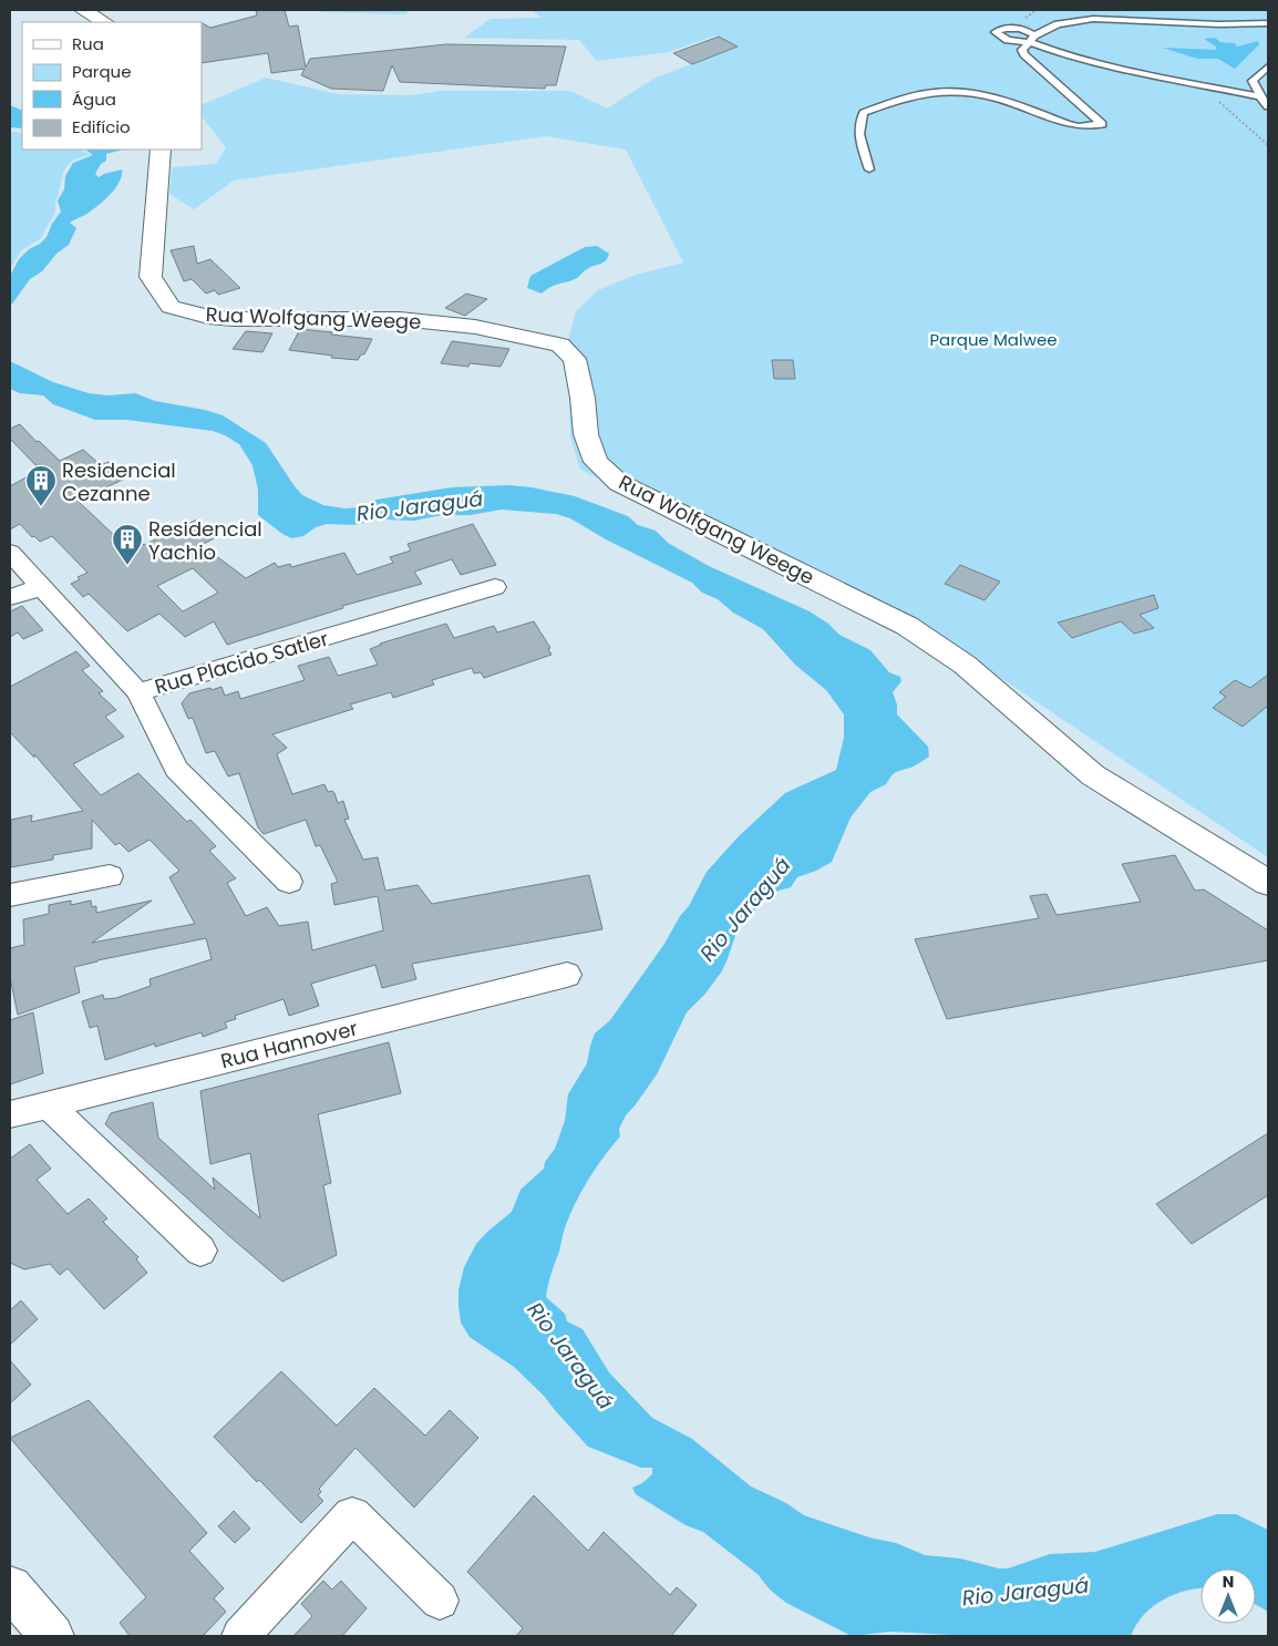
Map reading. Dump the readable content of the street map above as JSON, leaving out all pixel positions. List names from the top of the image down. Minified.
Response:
{"streets":{"street":["Rua Wolfgang Weege","Rua Placido Satler","Rua Hannover"]},"water":["Rio Jaraguá"],"parks":["Parque Malwee"],"places":{"building":["Residencial Cezanne","Residencial Yachio"]},"legend":["Rua","Parque","Água","Edifício"],"north":"top"}
